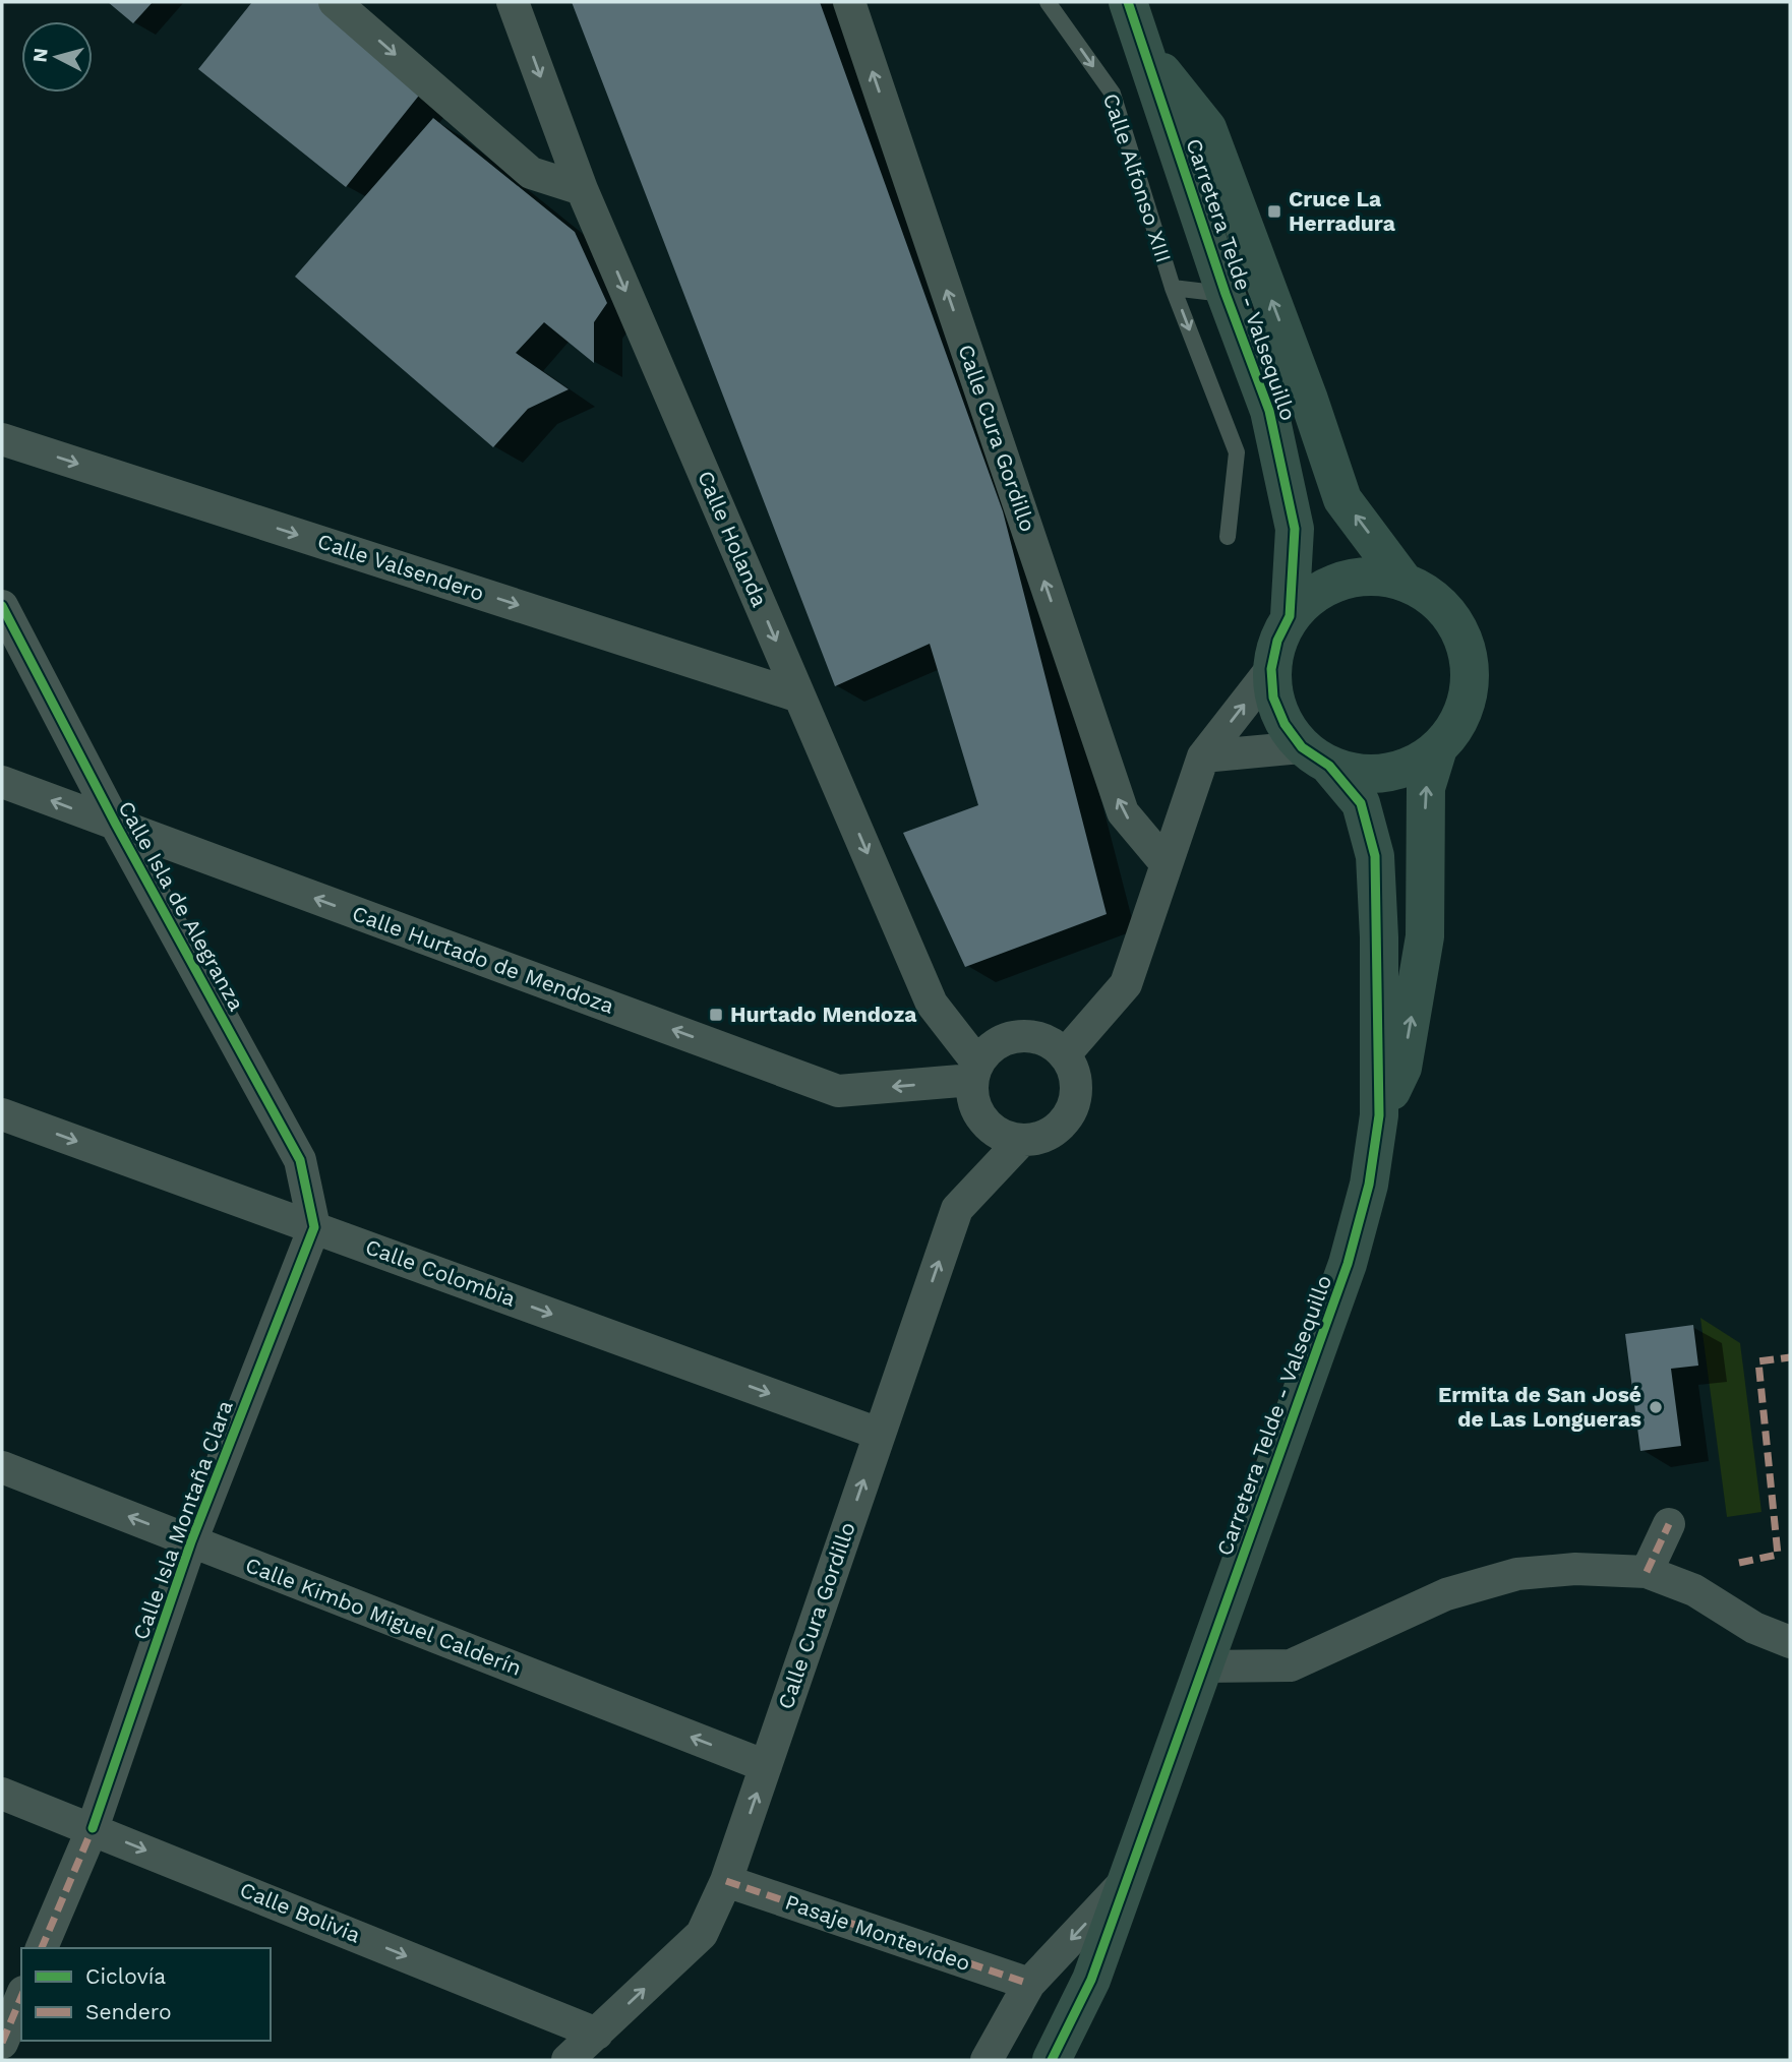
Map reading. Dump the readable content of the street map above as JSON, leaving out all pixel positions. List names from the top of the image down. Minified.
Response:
{"streets":{"main road":["Carretera Telde - Valsequillo"],"street":["Calle Cura Gordillo","Calle Holanda","Calle Valsendero","Calle Isla de Alegranza","Calle Hurtado de Mendoza","Calle Colombia","Calle Isla Montaña Clara","Calle Kimbo Miguel Calderín","Calle Bolivia","Pasaje Montevideo"],"lane":["Calle Alfonso XIII"]},"crossings":[["Calle Alfonso XIII","Carretera Telde - Valsequillo"],["Calle Cura Gordillo","Calle Holanda"],["Calle Cura Gordillo","Calle Hurtado de Mendoza"],["Calle Cura Gordillo","Calle Colombia"],["Calle Cura Gordillo","Calle Kimbo Miguel Calderín"],["Calle Cura Gordillo","Calle Bolivia"],["Calle Cura Gordillo","Pasaje Montevideo"],["Calle Holanda","Calle Valsendero"],["Calle Holanda","Calle Hurtado de Mendoza"],["Calle Isla de Alegranza","Calle Hurtado de Mendoza"],["Calle Isla de Alegranza","Calle Colombia"],["Calle Isla de Alegranza","Calle Isla Montaña Clara"],["Calle Colombia","Calle Isla Montaña Clara"],["Calle Isla Montaña Clara","Calle Kimbo Miguel Calderín"],["Calle Isla Montaña Clara","Calle Bolivia"]],"one_way":["Calle Alfonso XIII","Calle Cura Gordillo","Calle Holanda","Calle Valsendero","Calle Hurtado de Mendoza","Calle Colombia","Calle Kimbo Miguel Calderín","Calle Bolivia"],"places":{"transit":["Cruce La Herradura","Hurtado Mendoza"],"other":["Ermita de San José de Las Longueras"]},"legend":["Ciclovía","Sendero"],"north":"left"}
